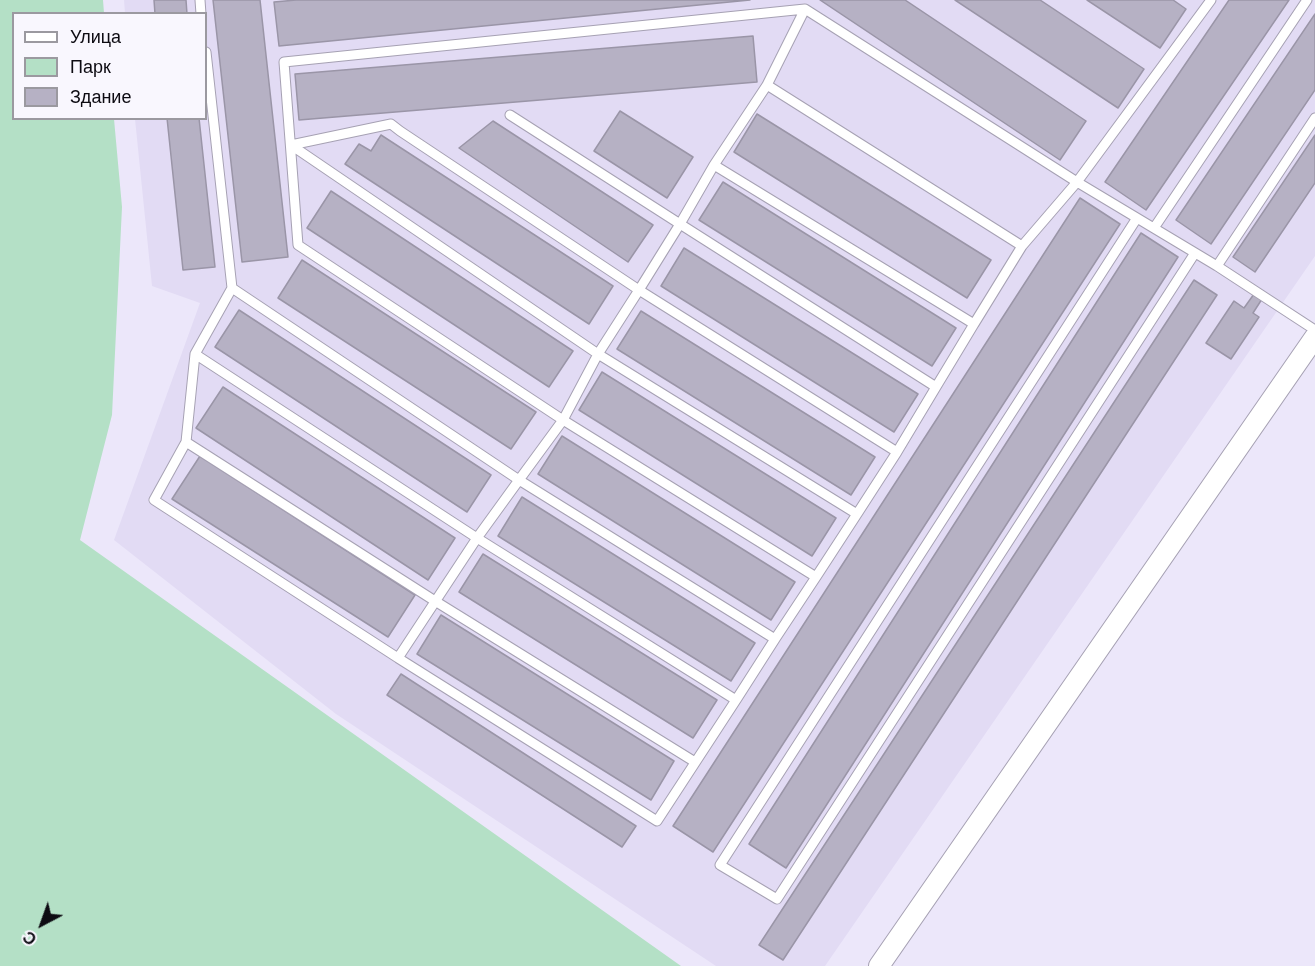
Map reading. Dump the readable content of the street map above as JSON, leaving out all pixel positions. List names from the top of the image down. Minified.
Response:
{"legend":["Улица","Парк","Здание"],"north":"bottom left"}
